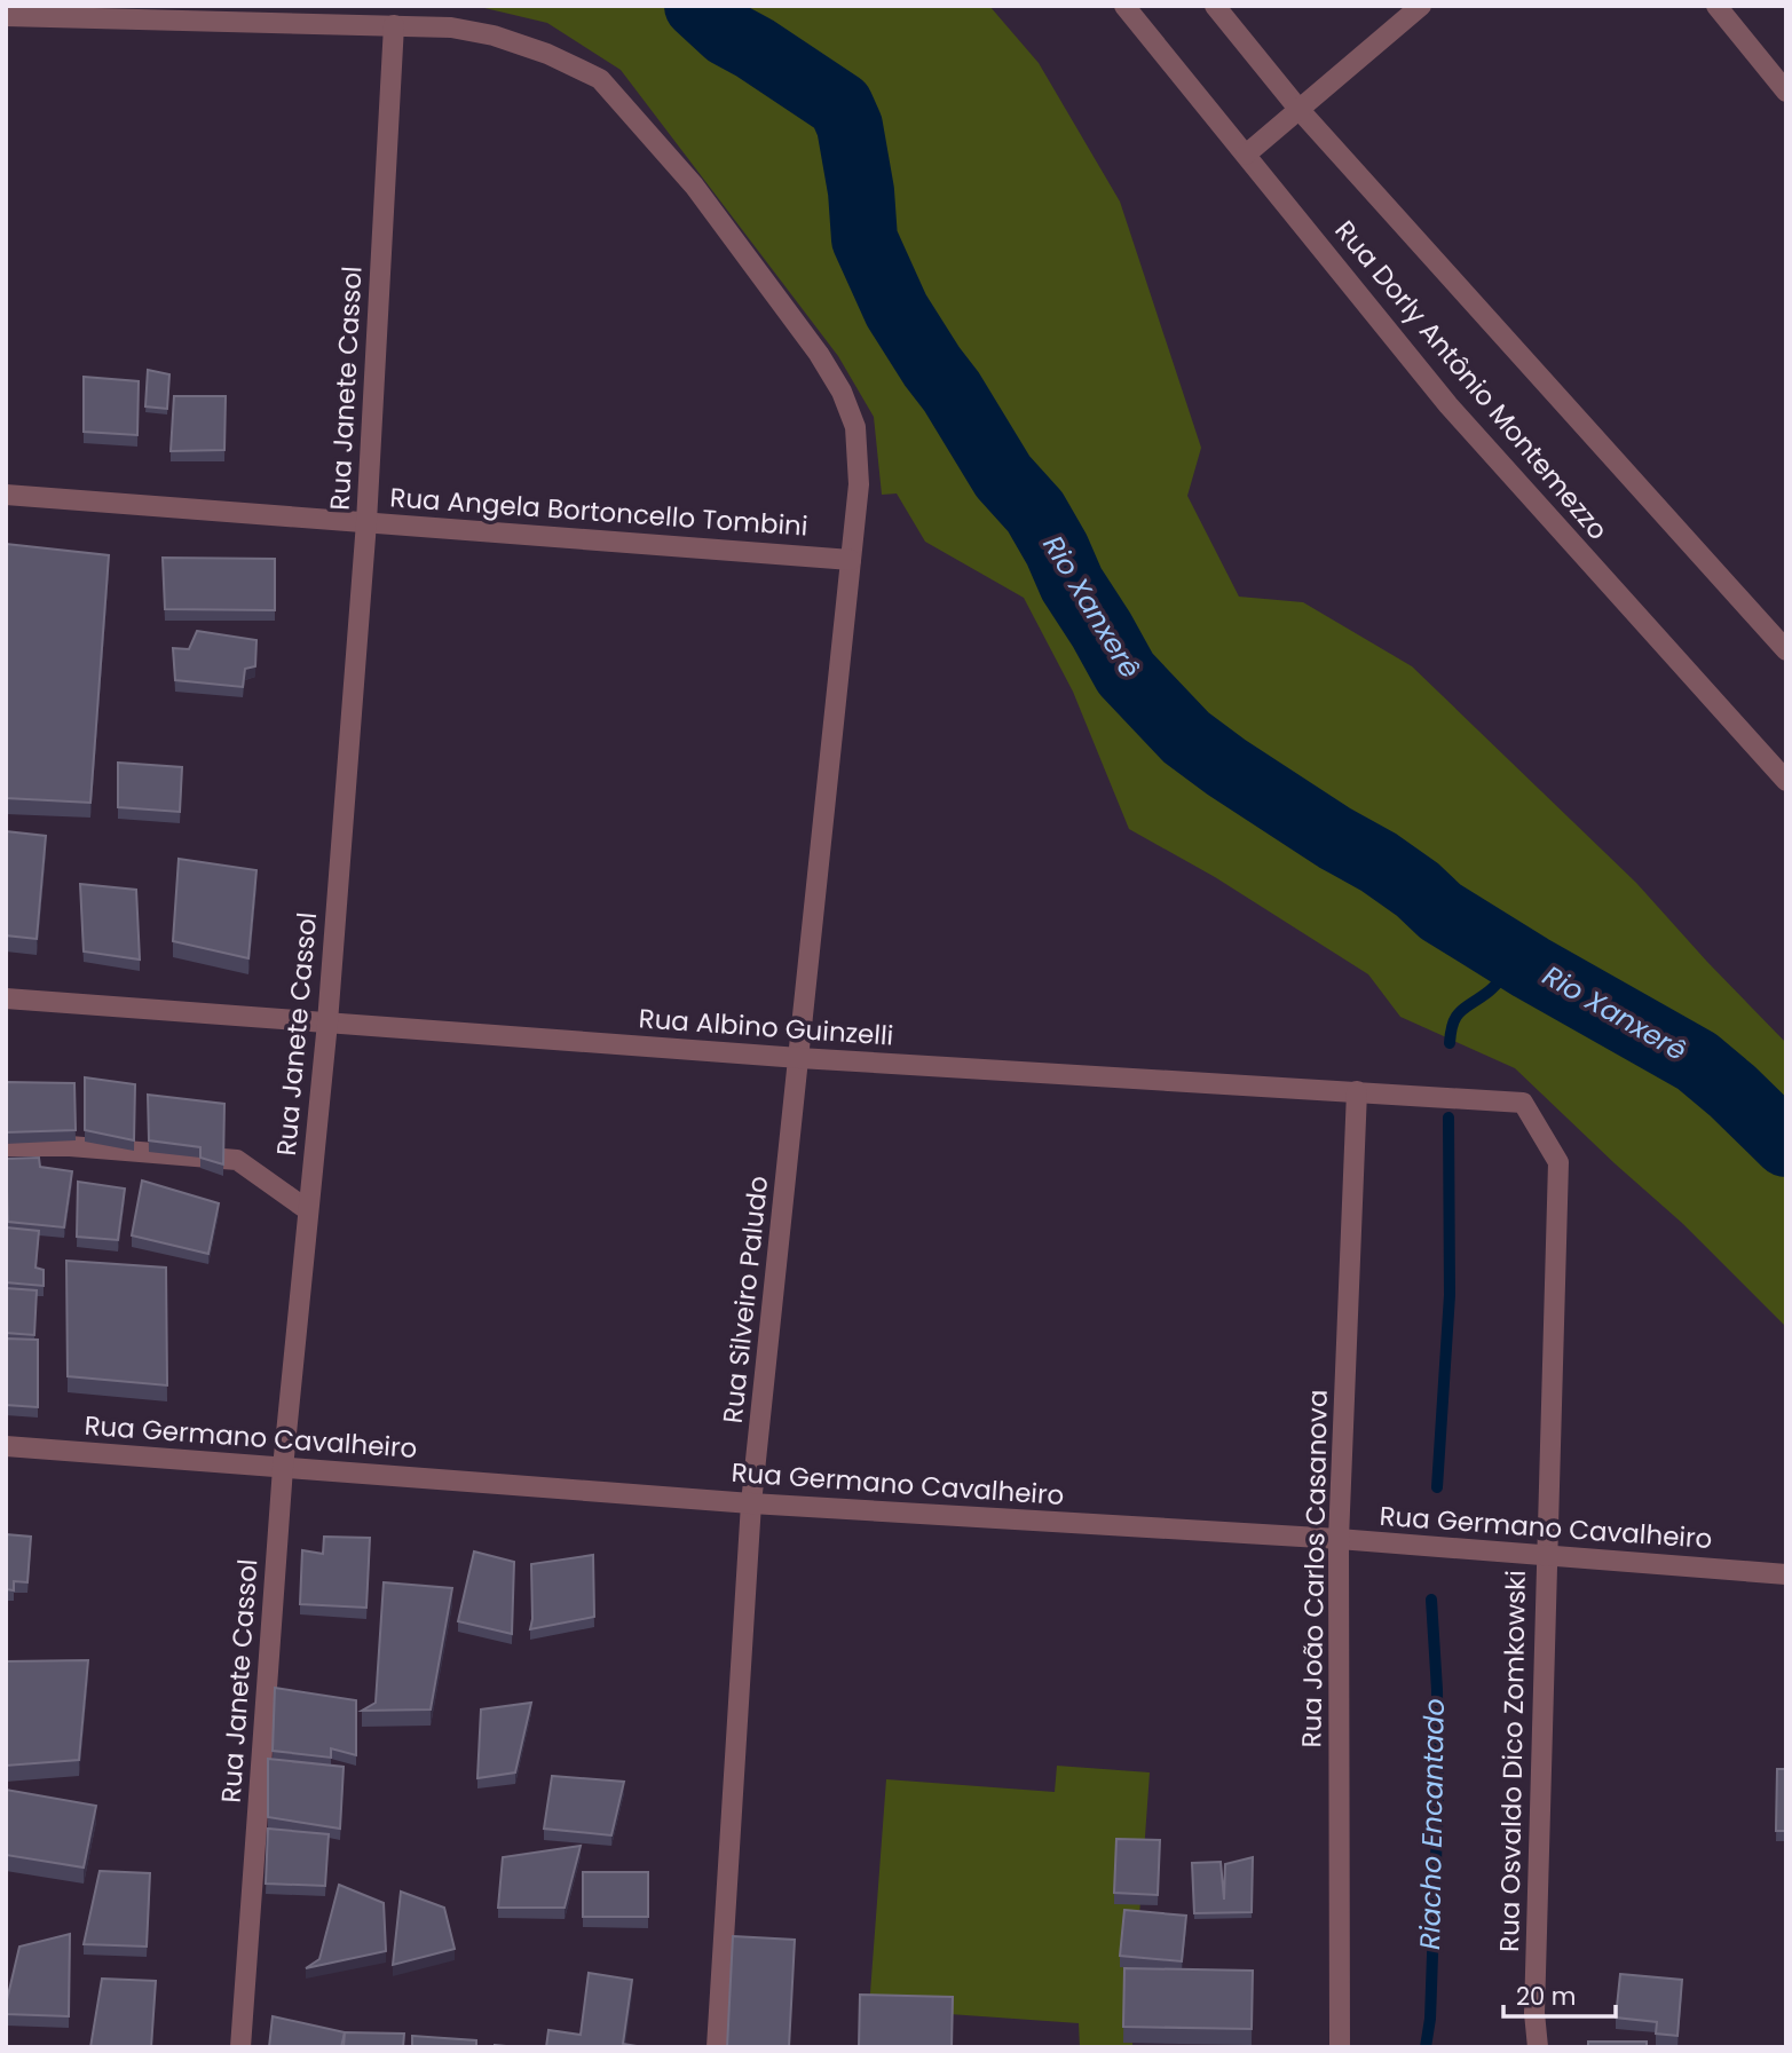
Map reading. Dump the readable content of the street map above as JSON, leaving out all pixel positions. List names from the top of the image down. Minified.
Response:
{"streets":{"street":["Rua Dorly Antônio Montemezzo","Rua Janete Cassol","Rua Angela Bortoncello Tombini","Rua Albino Guinzelli","Rua Silveiro Paludo","Rua Germano Cavalheiro","Rua João Carlos Casanova","Rua Osvaldo Dico Zomkowski"]},"crossings":[["Rua Janete Cassol","Rua Angela Bortoncello Tombini"],["Rua Janete Cassol","Rua Albino Guinzelli"],["Rua Janete Cassol","Rua Silveiro Paludo"],["Rua Janete Cassol","Rua Germano Cavalheiro"],["Rua Angela Bortoncello Tombini","Rua Silveiro Paludo"],["Rua Albino Guinzelli","Rua Silveiro Paludo"],["Rua Albino Guinzelli","Rua João Carlos Casanova"],["Rua Albino Guinzelli","Rua Osvaldo Dico Zomkowski"],["Rua Silveiro Paludo","Rua Germano Cavalheiro"],["Rua Germano Cavalheiro","Rua João Carlos Casanova"],["Rua Germano Cavalheiro","Rua Osvaldo Dico Zomkowski"]],"water":["Rio Xanxerê","Riacho Encantado"],"scale_bar":"20 m"}
